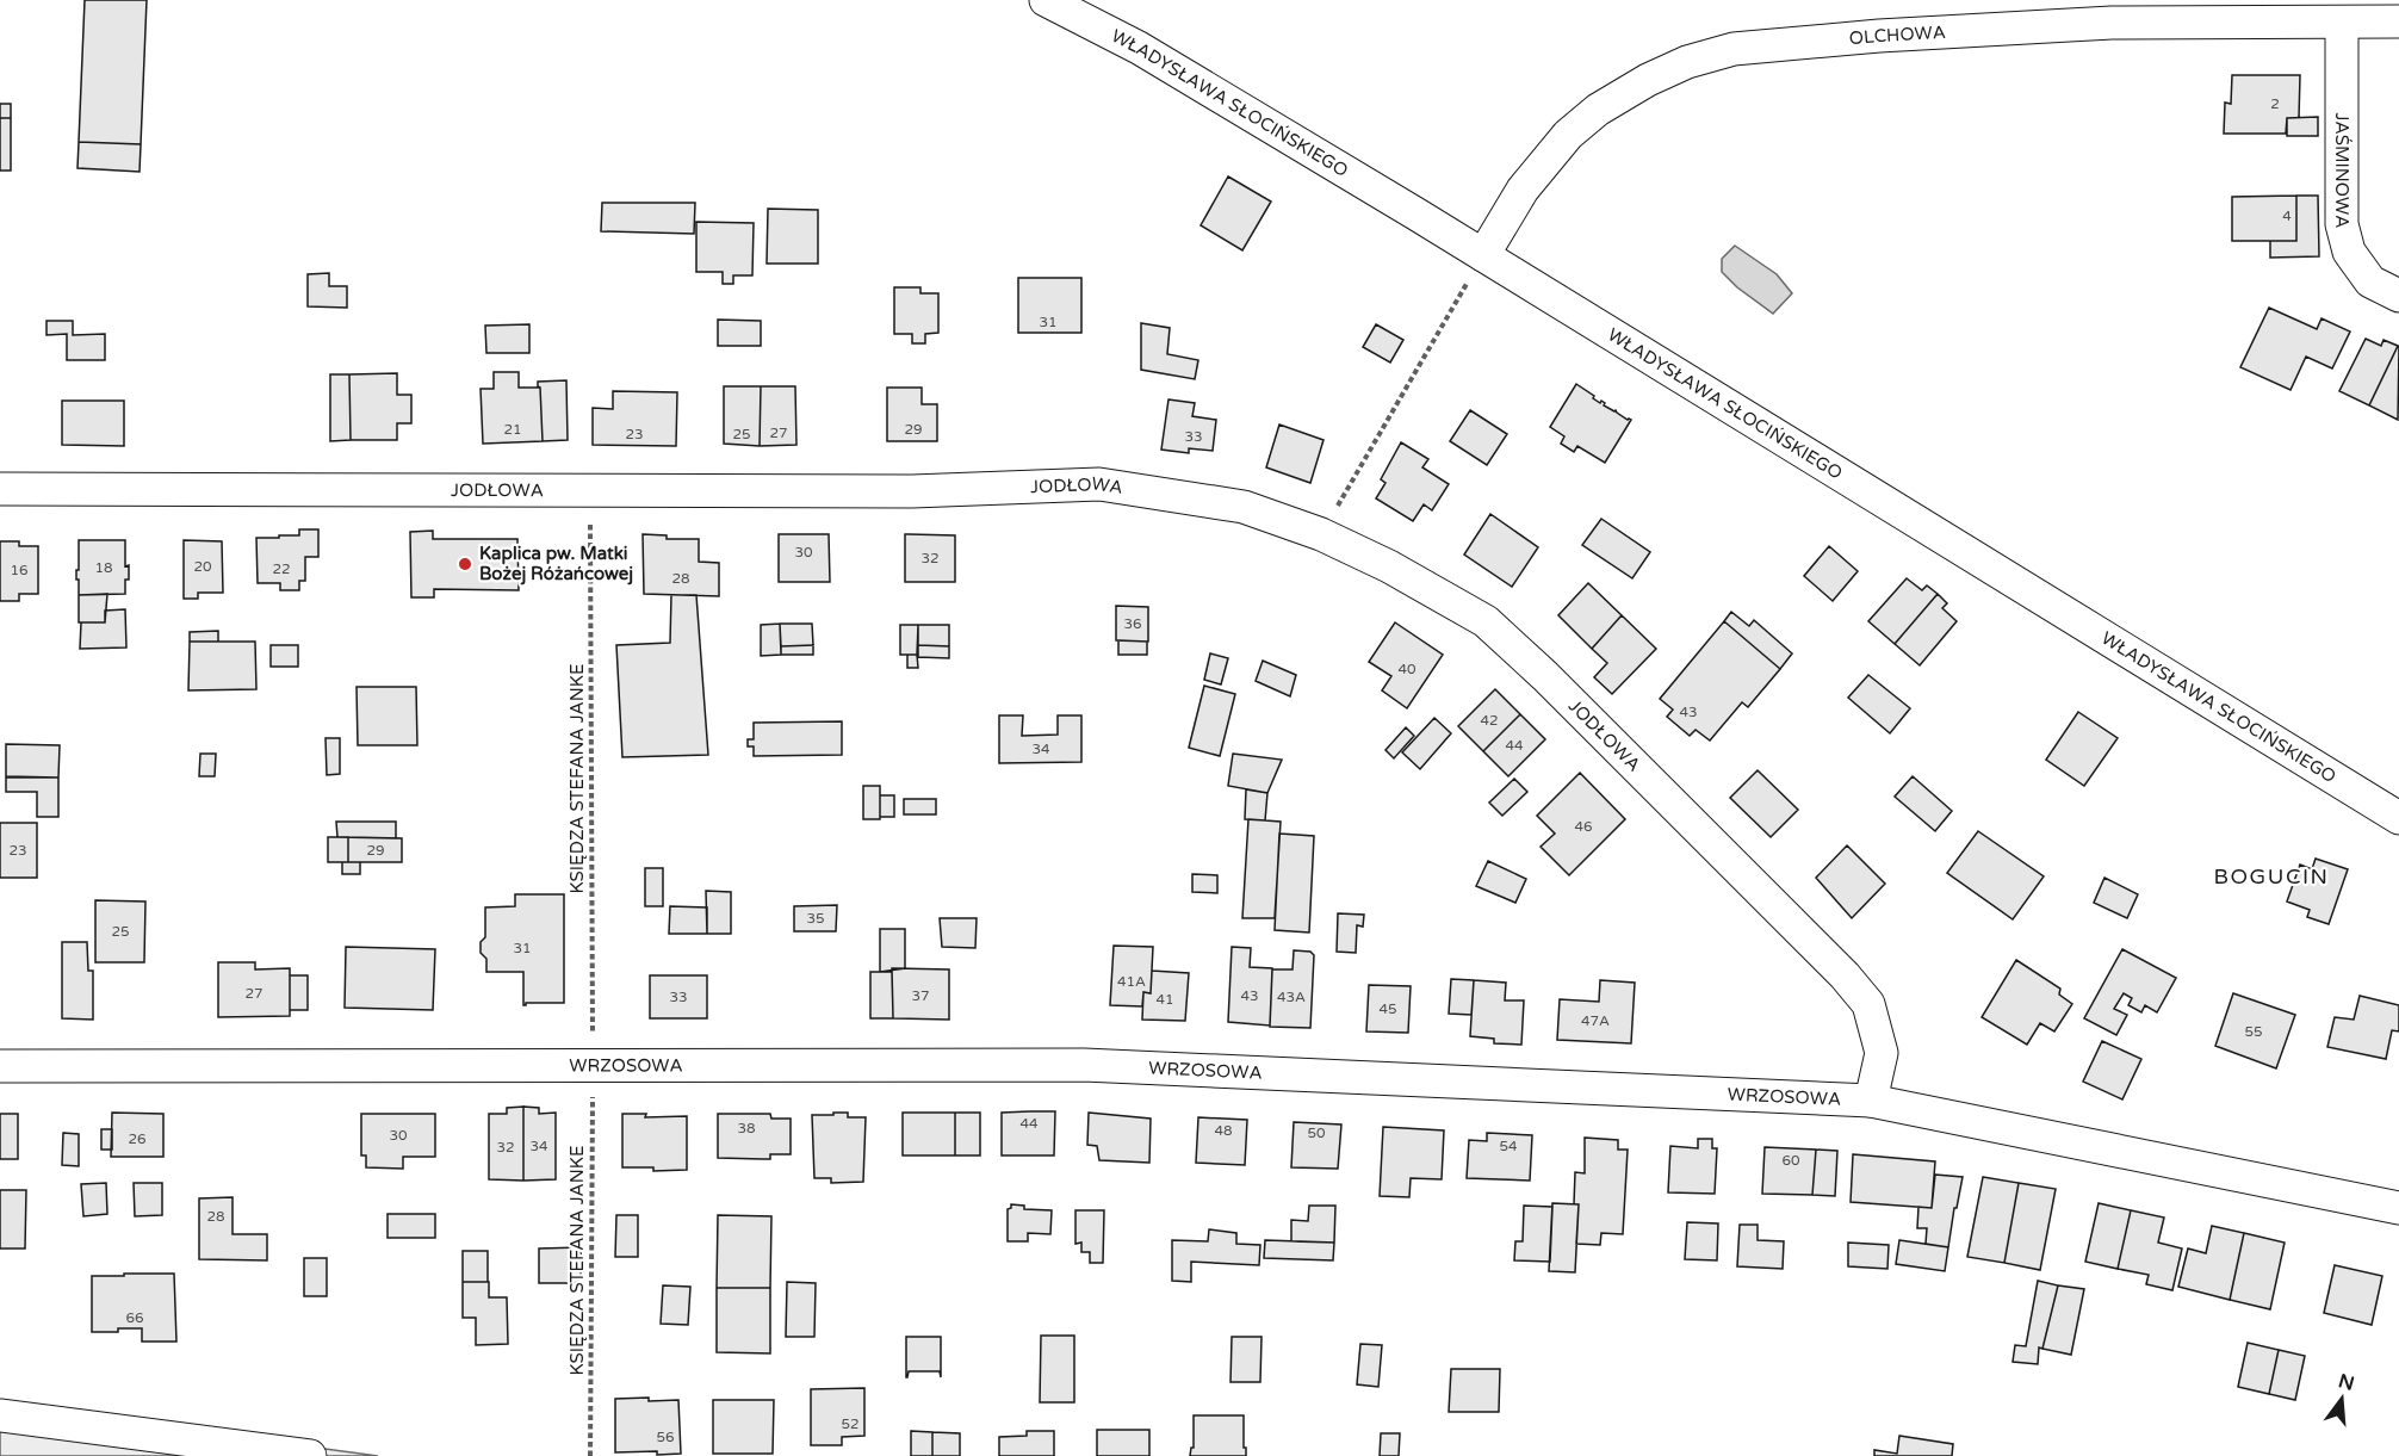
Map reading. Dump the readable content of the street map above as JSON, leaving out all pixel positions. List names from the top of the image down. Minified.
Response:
{"streets":{"street":["OLCHOWA","WŁADYSŁAWA SŁOCIŃSKIEGO","JAŚMINOWA","JODŁOWA","WRZOSOWA"],"path":["KSIĘDZA STEFANA JANKE"]},"crossings":[["OLCHOWA","WŁADYSŁAWA SŁOCIŃSKIEGO"],["OLCHOWA","JAŚMINOWA"],["JODŁOWA","KSIĘDZA STEFANA JANKE"],["JODŁOWA","WRZOSOWA"],["KSIĘDZA STEFANA JANKE","WRZOSOWA"]],"districts":["BOGUCIN"],"places":["Kaplica pw. Matki Bożej Różańcowej"],"house_numbers":["2","4","31","21","29","27","23","25","33","30","32","20","18","22","16","28","36","40","43","42","44","34","46","23","29","35","25","31","41A","27","37","43","33","43A","41","45","47A","55","44","38","48","50","30","26","34","54","32","60","28","66","52","56"],"north":"top"}
